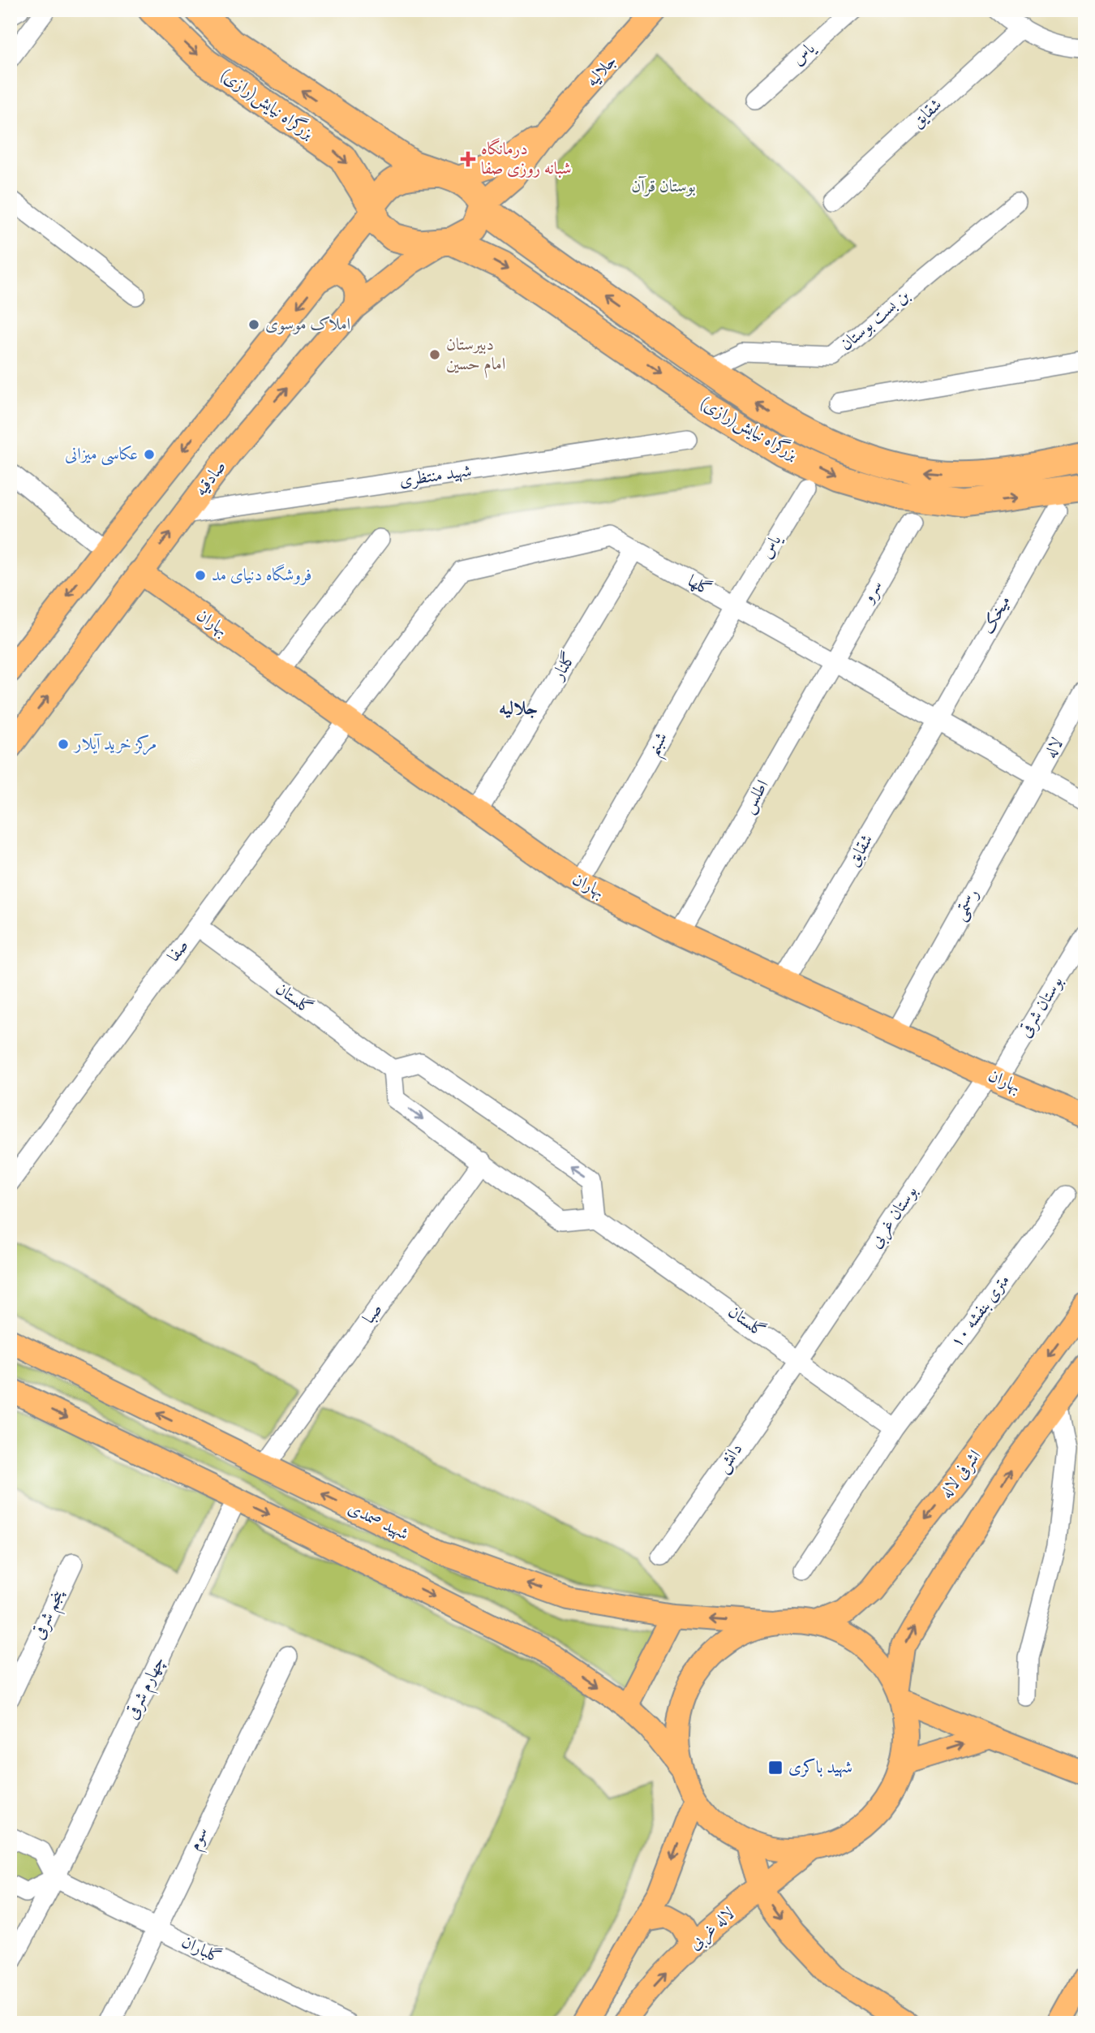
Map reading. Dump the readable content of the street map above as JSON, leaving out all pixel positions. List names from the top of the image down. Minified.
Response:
{"streets":{"highway":["بزرگراه نیایش(رازی)"],"main road":["جلالیه","صادقیه","بهاران","اشرفی لاله","شهید صمدی","لاله غربی"],"street":["یاس","شقایق","بن بست بوستان","شهید منتظری","گلها","سرو","میخک","گلنار","شبنم","لاله","اطلس","رستمی","صفا","گلستان","بوستان شرقی","بوستان غربی","۱۰ متری بنفشه","صبا","دانش","پنجم شرقی","چهارم شرقی","سوم","گلباران"]},"crossings":[["یاس","گلها"],["یاس","شبنم"],["بزرگراه نیایش(رازی)","بن بست بوستان"],["بزرگراه نیایش(رازی)","صادقیه"],["شقایق","گلها"],["شقایق","میخک"],["شقایق","بهاران"],["شهید منتظری","صادقیه"],["صادقیه","بهاران"],["گلها","سرو"],["گلها","میخک"],["گلها","بهاران"],["گلها","گلنار"],["گلها","شبنم"],["گلها","لاله"],["گلها","اطلس"],["گلها","رستمی"],["گلها","صفا"],["سرو","اطلس"],["بهاران","گلنار"],["بهاران","شبنم"],["بهاران","اطلس"],["بهاران","رستمی"],["بهاران","صفا"],["بهاران","بوستان شرقی"],["بهاران","بوستان غربی"],["لاله","رستمی"],["صفا","گلستان"],["گلستان","بوستان غربی"],["گلستان","۱۰ متری بنفشه"],["گلستان","دانش"],["بوستان شرقی","بوستان غربی"],["بوستان غربی","دانش"],["صبا","شهید صمدی"],["چهارم شرقی","گلباران"],["سوم","گلباران"]],"districts":["جلالیه"],"parks":["بوستان قرآن"],"places":{"health":["درمانگاه شبانه روزی صفا"],"other":["املاک موسوی","دبیرستان امام حسین","عکاسی میزانی","فروشگاه دنیای مد","مرکز خرید آیلار"],"transit":["شهید باکری"]}}
